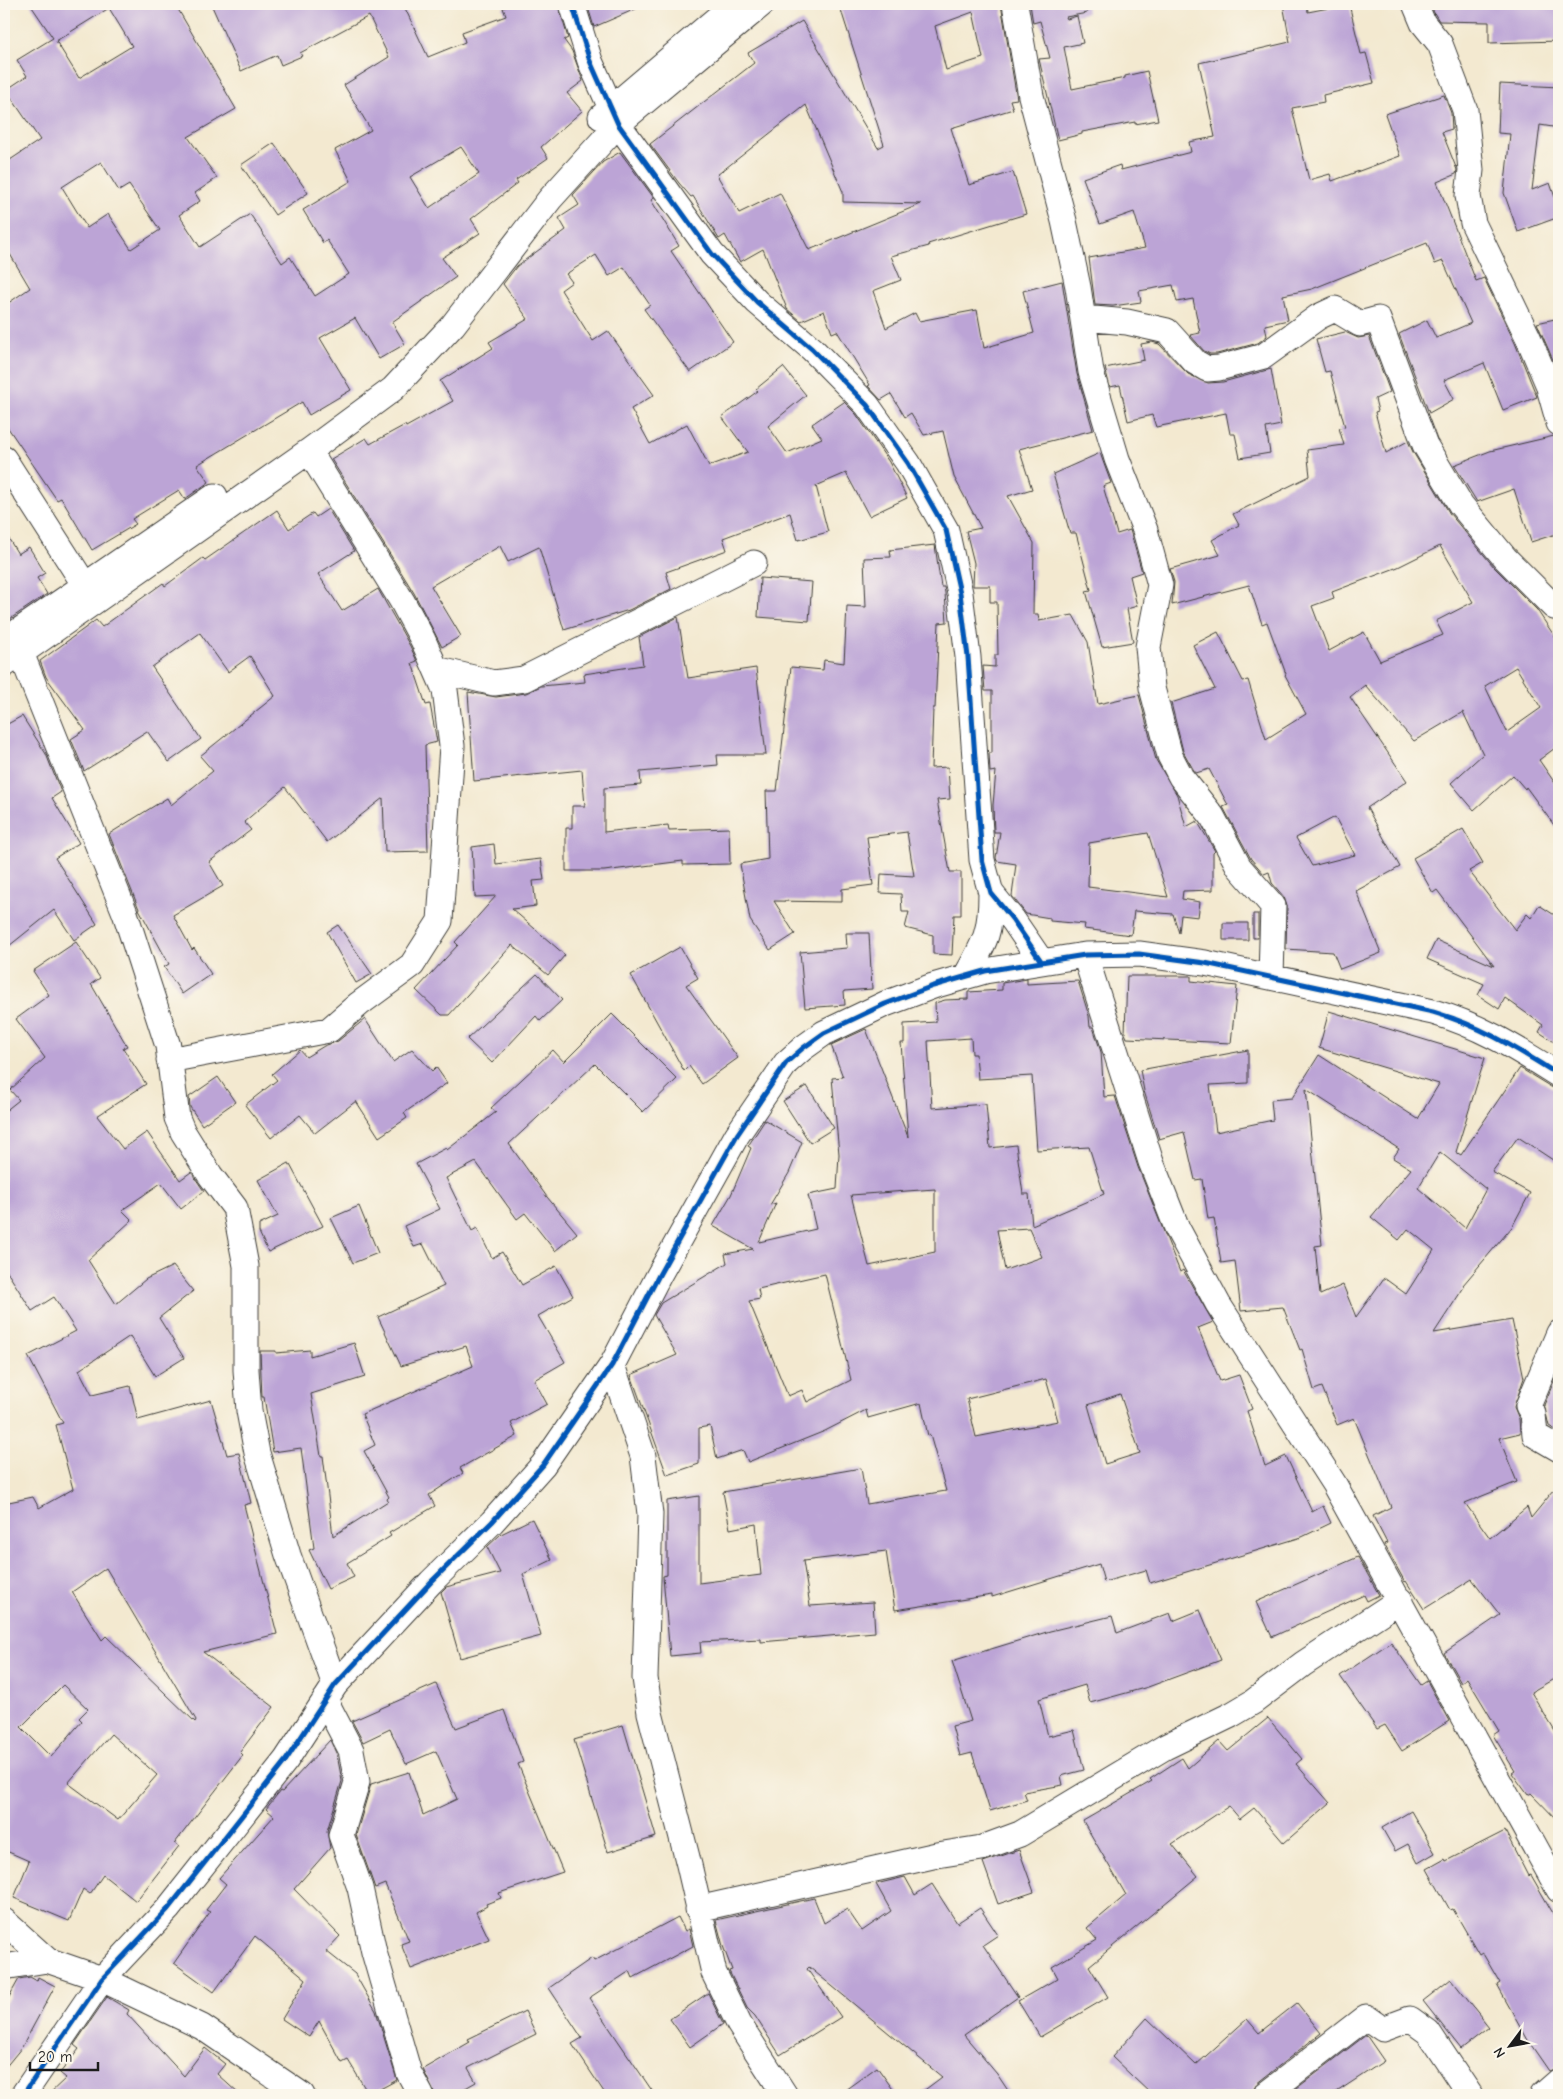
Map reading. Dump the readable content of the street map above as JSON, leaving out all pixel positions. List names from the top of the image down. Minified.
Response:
{"scale_bar":"20 m","north":"bottom left"}
